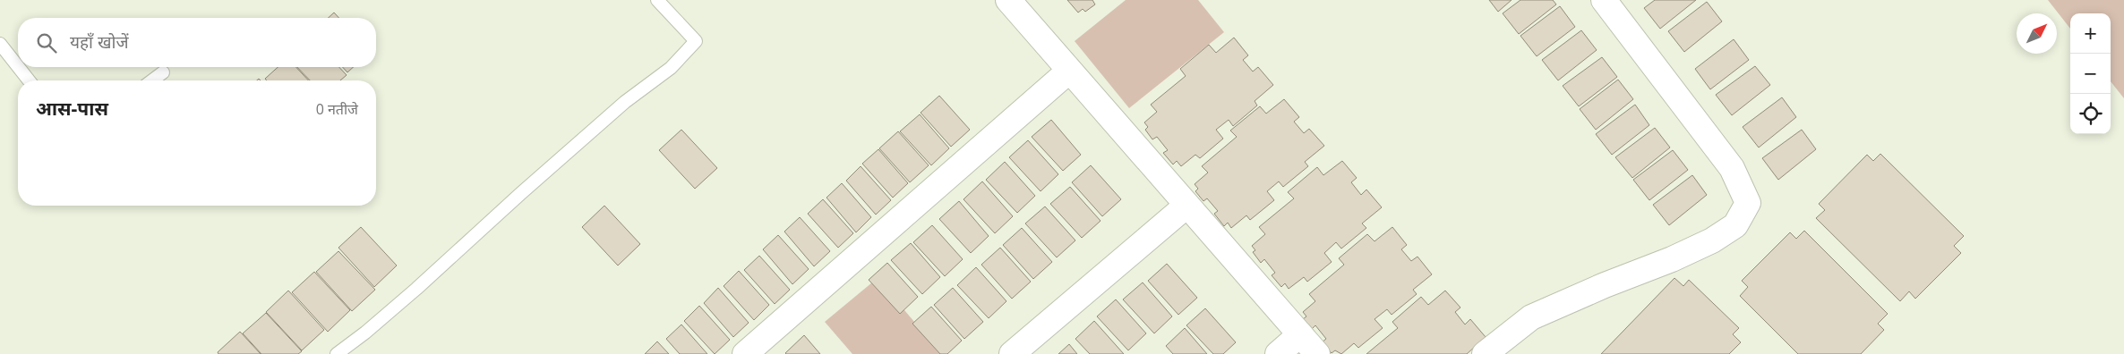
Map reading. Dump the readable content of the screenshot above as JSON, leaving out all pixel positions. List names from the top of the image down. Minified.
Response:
{"north":"top right","page":{"map_buttons":["+","−"],"search":"यहाँ खोजें","heading":["आस-पास","0 नतीजे"]}}
